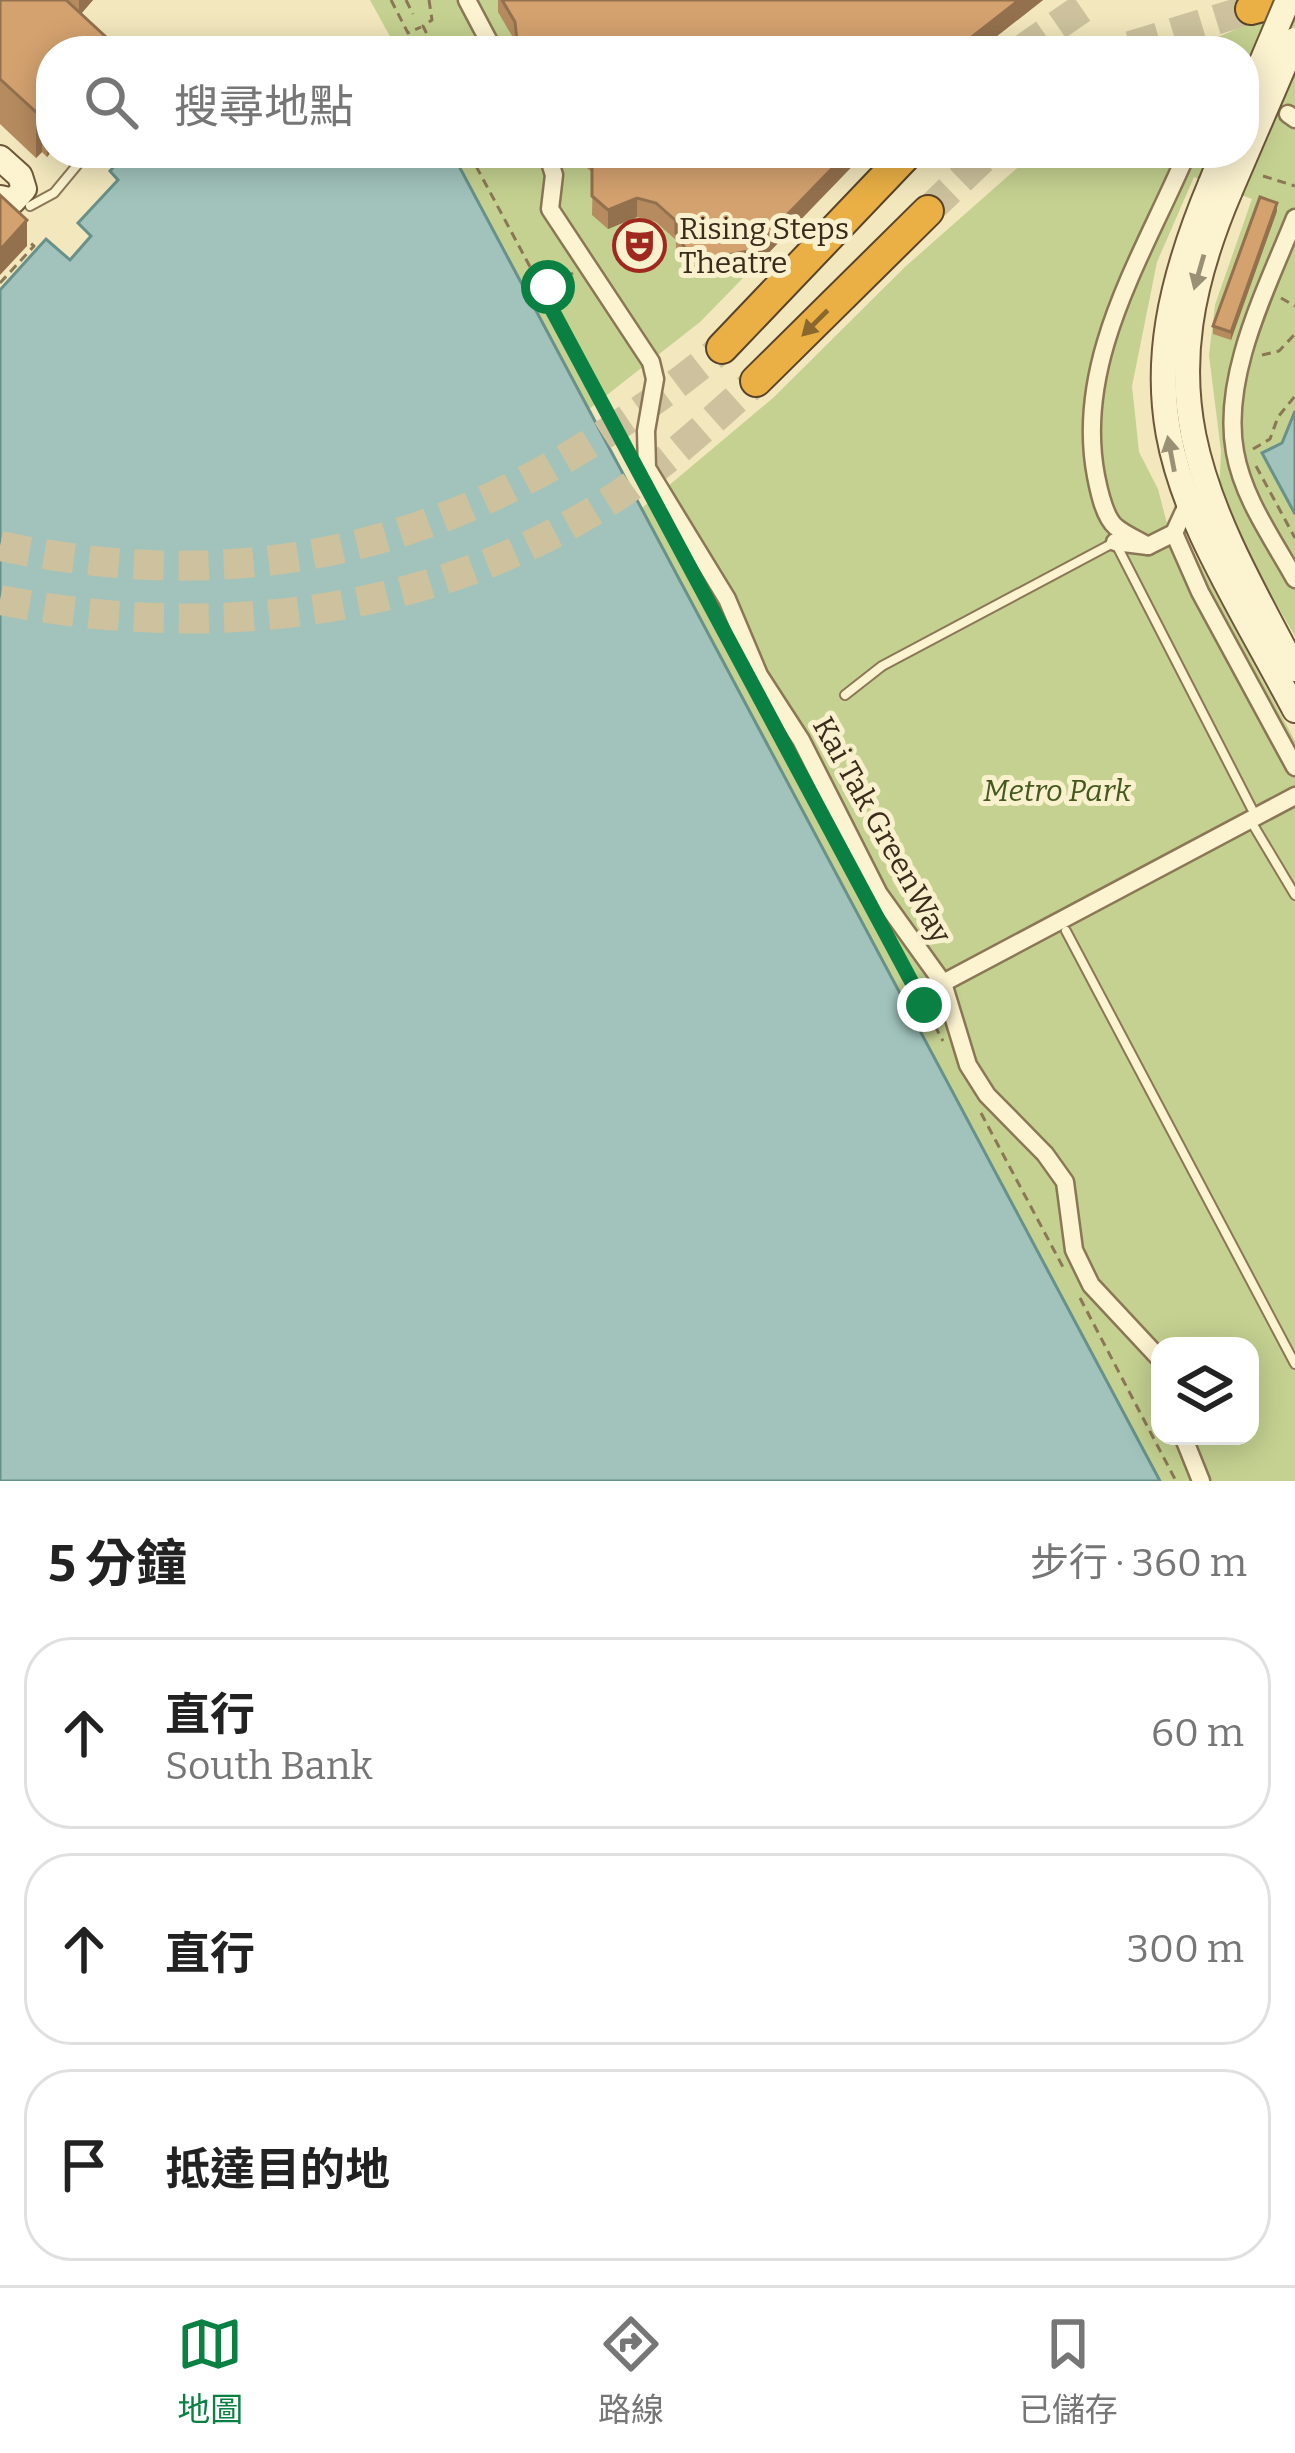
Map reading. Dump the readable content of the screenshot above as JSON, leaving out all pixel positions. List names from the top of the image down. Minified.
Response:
{"streets":{"street":["Kai Tak GreenWay"]},"parks":["Metro Park"],"places":{"theatre":["Rising Steps Theatre"]},"page":{"search":"搜尋地點","heading":["5 分鐘","步行 · 360 m"],"list":[["直行","South Bank","60 m"],["直行","300 m"],"抵達目的地"],"nav":["地圖","路線","已儲存"]}}
